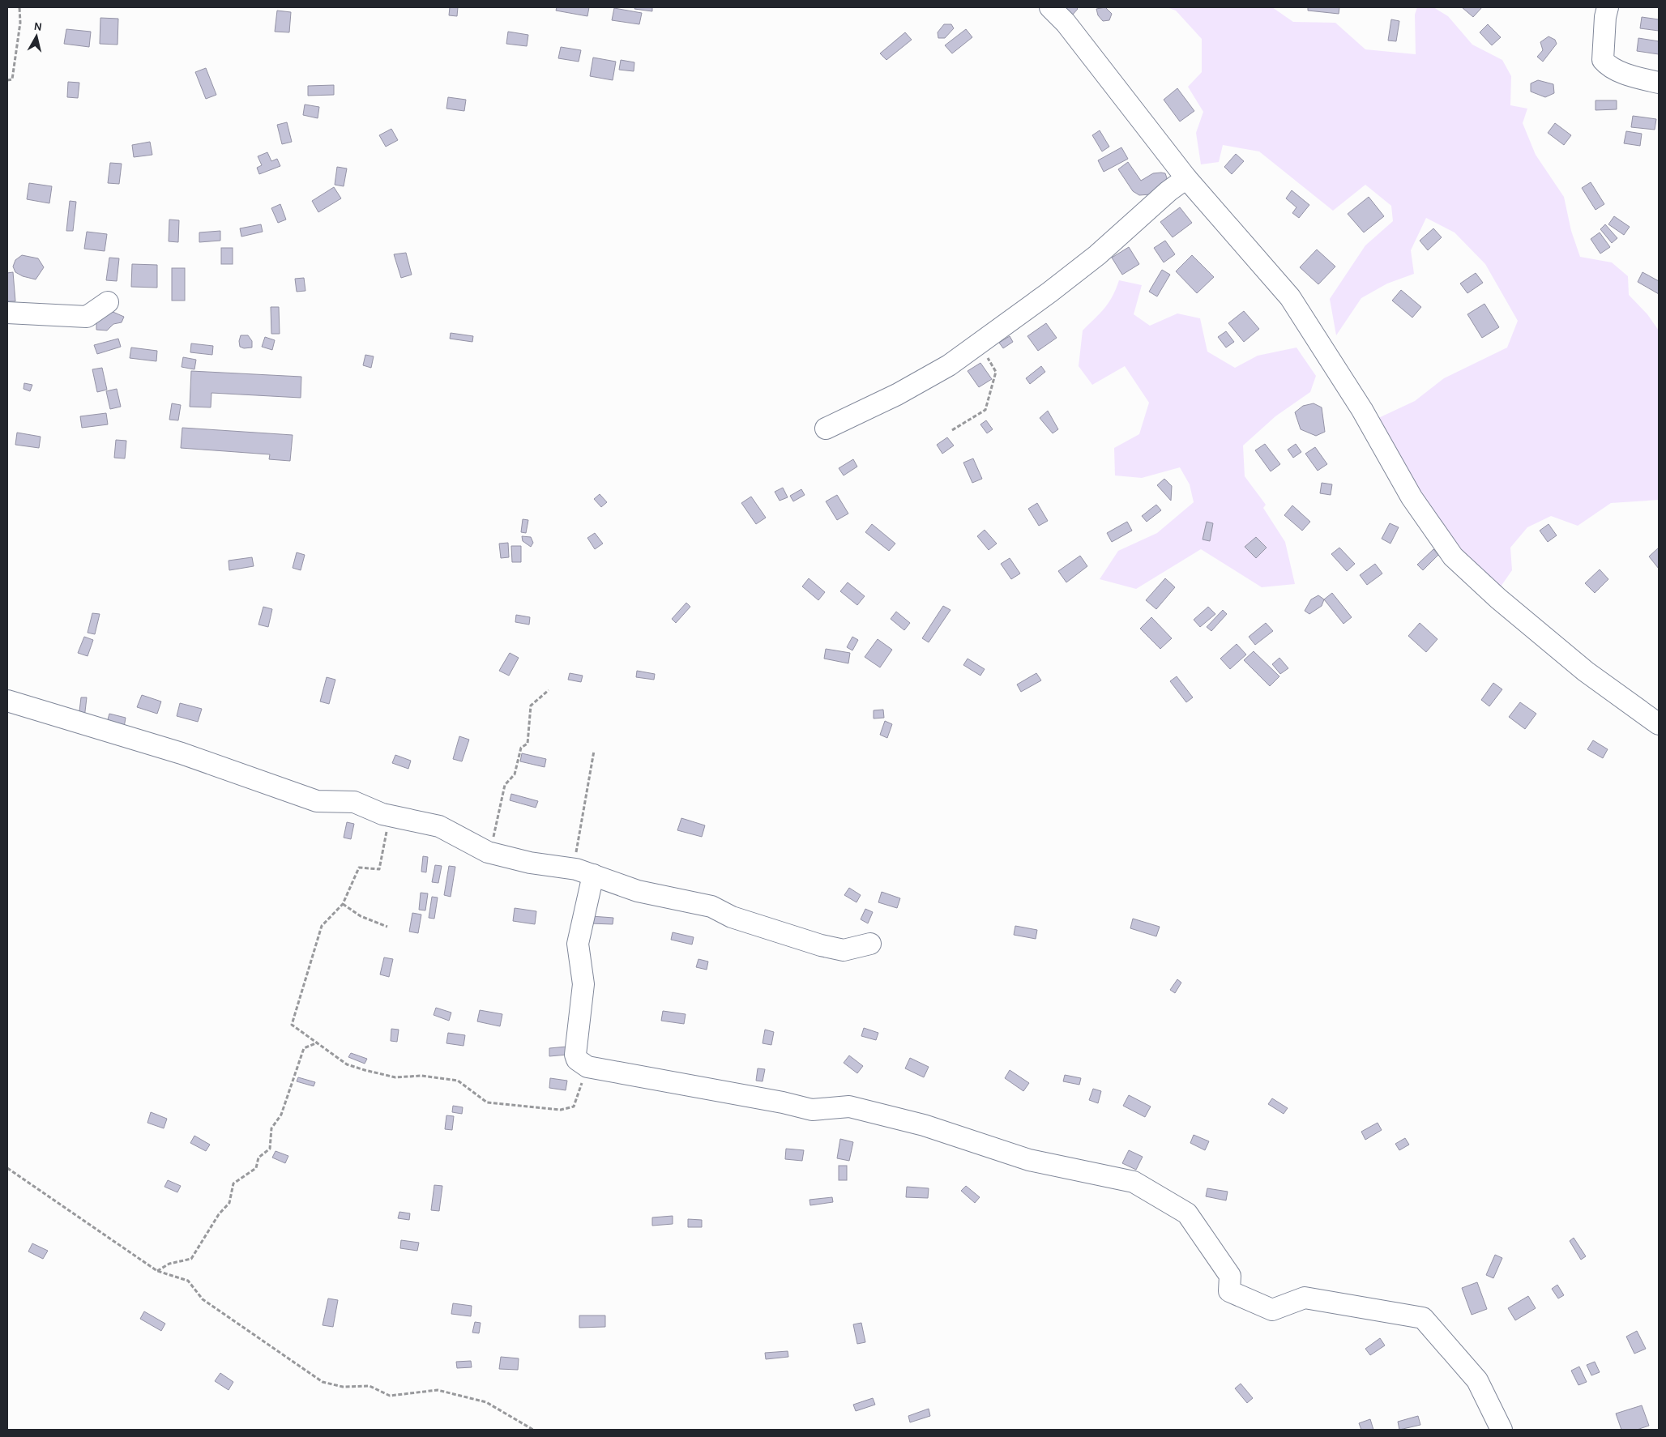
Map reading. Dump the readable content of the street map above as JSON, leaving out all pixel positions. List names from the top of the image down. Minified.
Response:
{"north":"top"}
